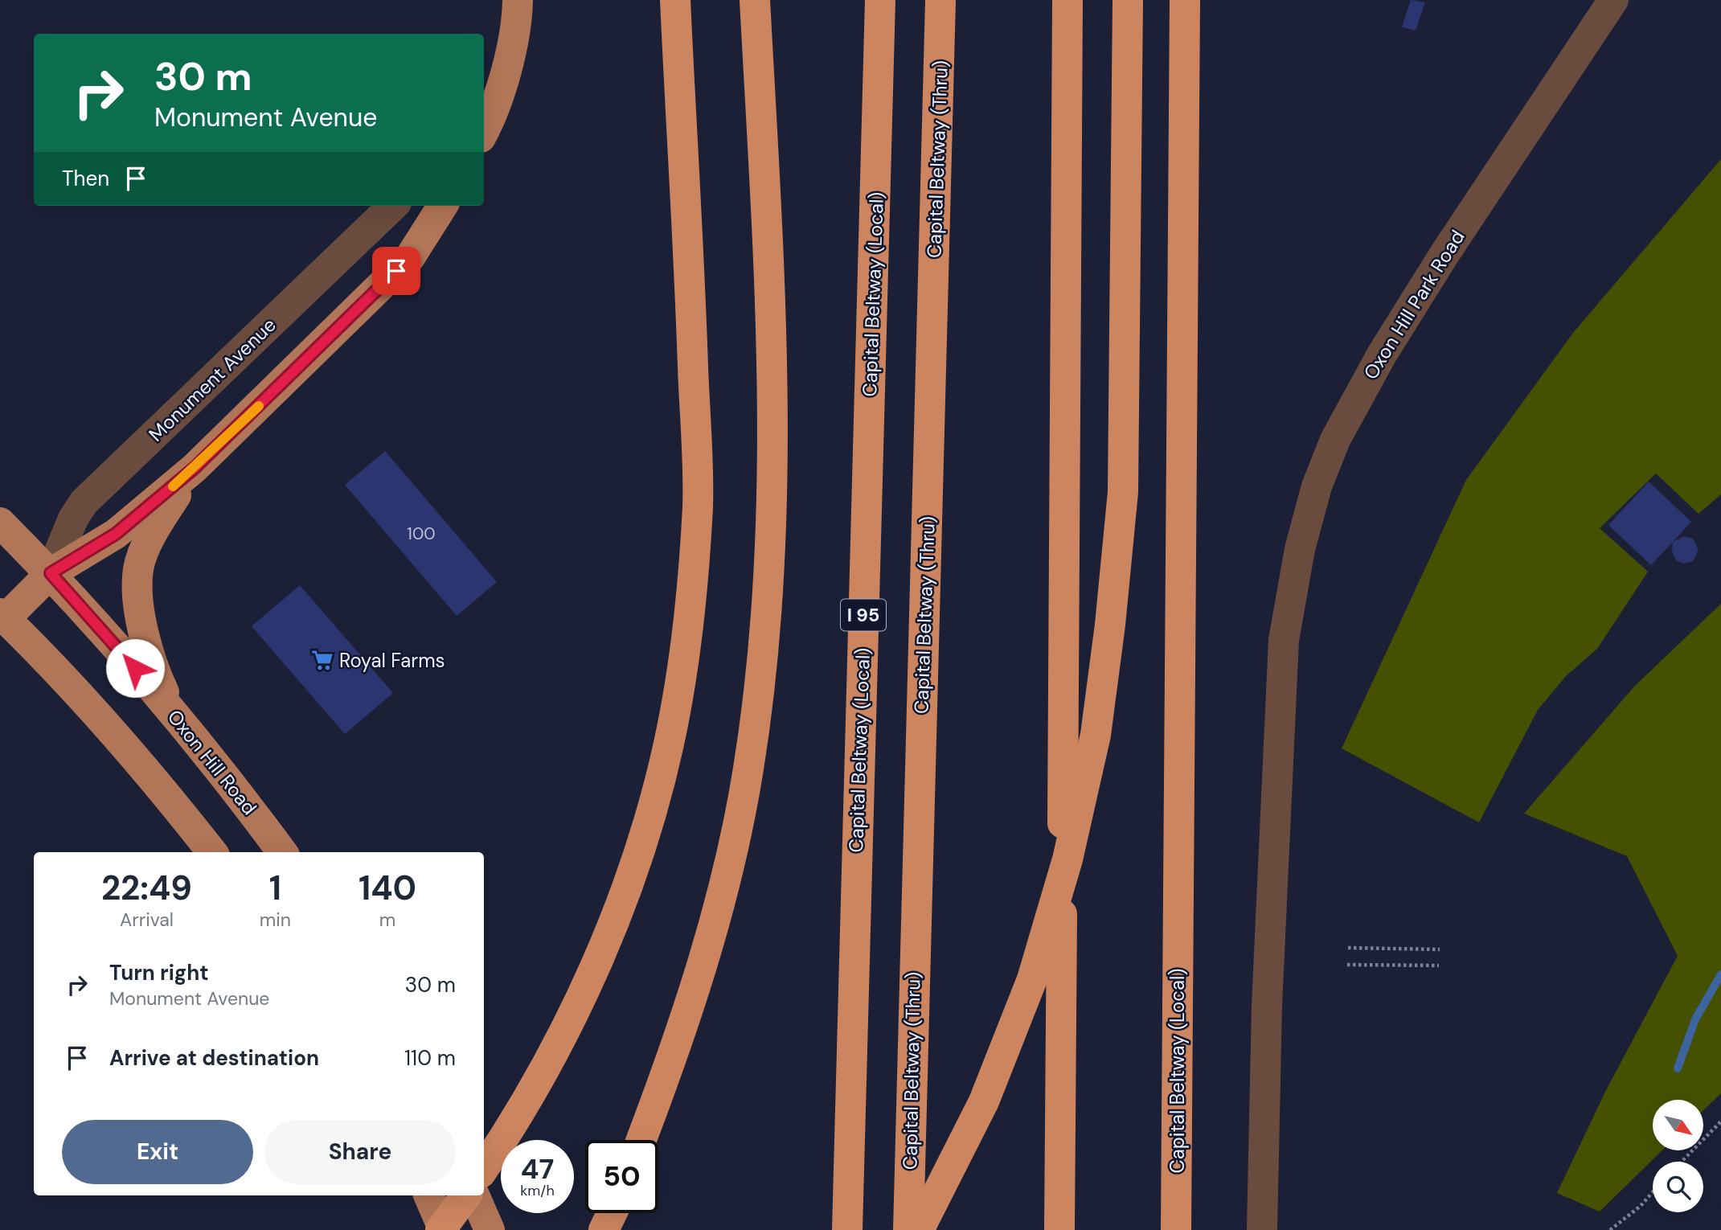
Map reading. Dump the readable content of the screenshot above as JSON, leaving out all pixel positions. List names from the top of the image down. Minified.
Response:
{"streets":{"highway":["Capital Beltway (Thru)","Capital Beltway (Local)","I 95"],"main road":["Monument Avenue","Oxon Hill Road"],"street":["Oxon Hill Park Road"]},"crossings":[["Monument Avenue","Oxon Hill Road"]],"places":{"supermarket":["Royal Farms"]},"house_numbers":["100"],"north":"bottom right","page":{"turn":["30 m","Monument Avenue"],"then":"Then","eta":["22:49","Arrival","1","min","140","m"],"list":[{"name":"Turn right","note":"Monument Avenue","value":"30 m"},{"name":"Arrive at destination","value":"110 m"}],"buttons":["Exit","Share"],"speed":"47 km/h","limit":"50"}}
